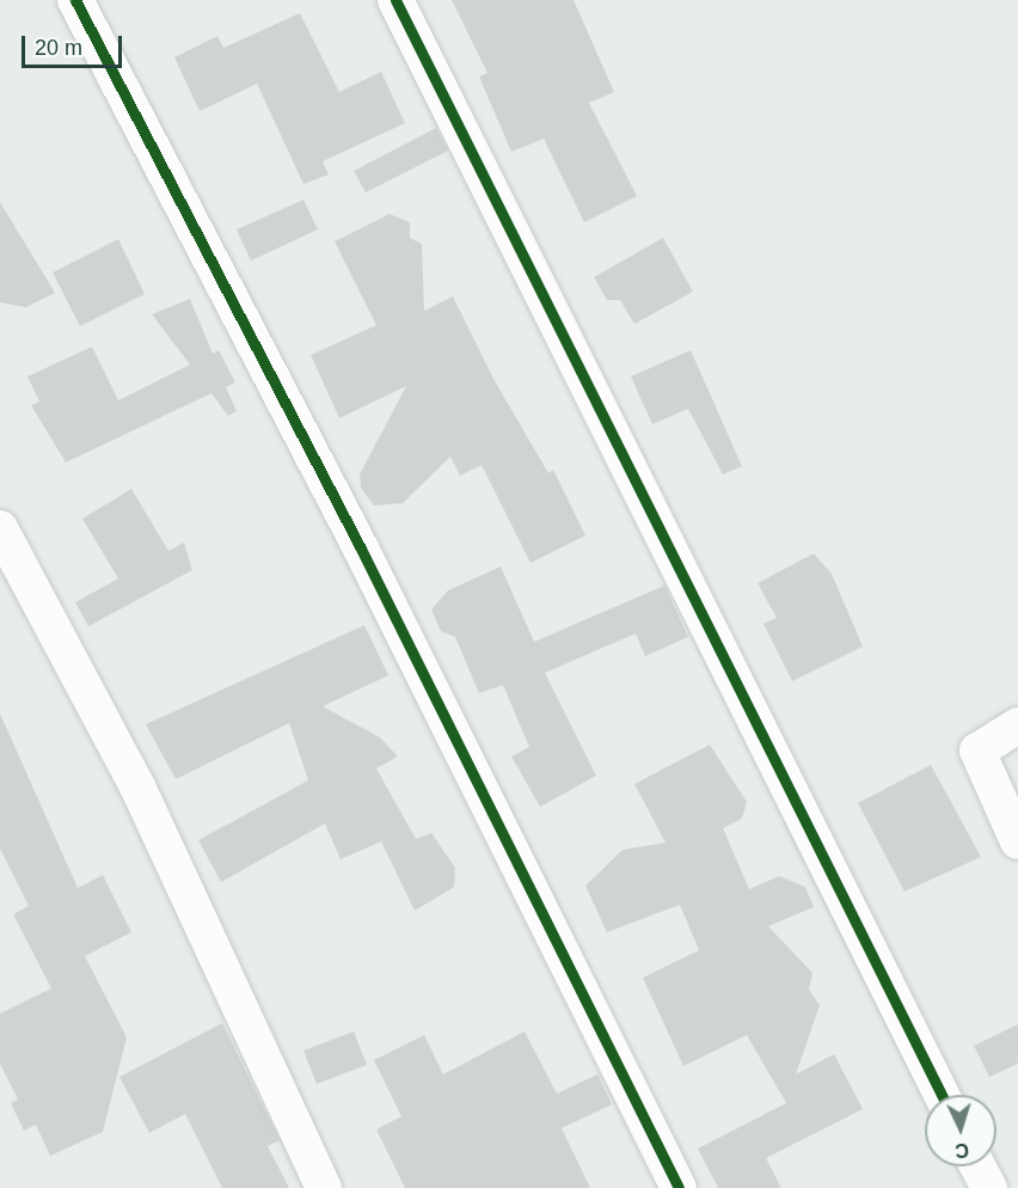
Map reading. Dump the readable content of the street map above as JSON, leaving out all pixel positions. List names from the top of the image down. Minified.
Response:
{"scale_bar":"20 m","north":"bottom"}
